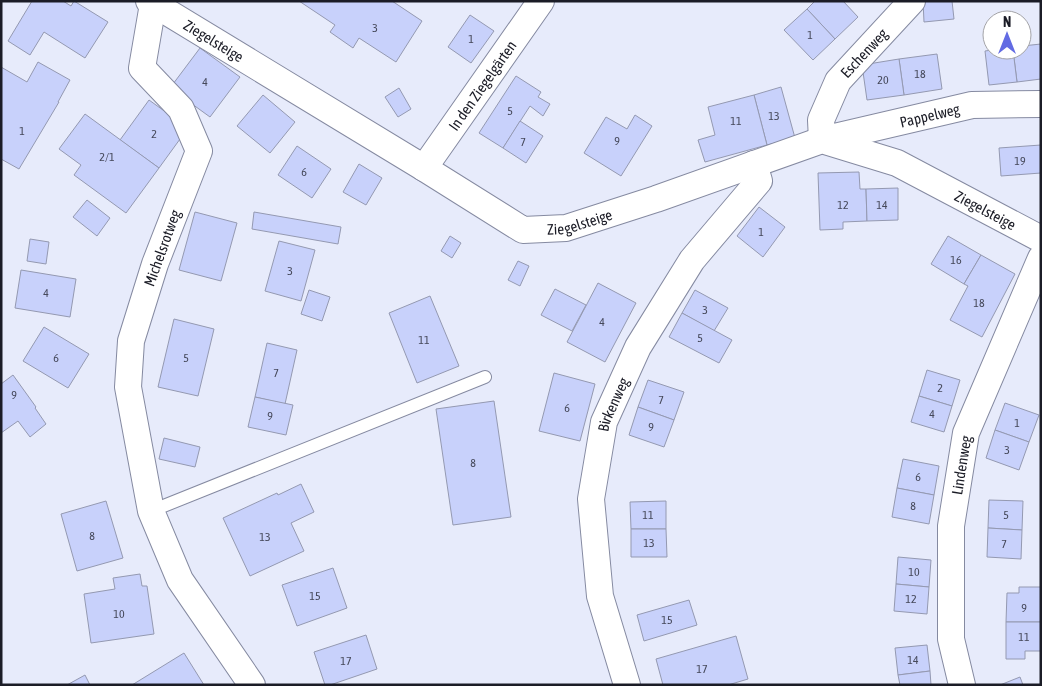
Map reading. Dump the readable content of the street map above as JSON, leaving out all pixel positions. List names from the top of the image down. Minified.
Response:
{"streets":{"street":["Ziegelsteige","Eschenweg","In den Ziegelgärten","Pappelweg","Michelsrotweg","Birkenweg","Lindenweg"]},"crossings":[["Ziegelsteige","Eschenweg"],["Ziegelsteige","In den Ziegelgärten"],["Ziegelsteige","Pappelweg"],["Ziegelsteige","Michelsrotweg"],["Ziegelsteige","Birkenweg"],["Eschenweg","Pappelweg"]],"house_numbers":["3","1","1","18","20","4","5","13","11","1","2","9","7","2/1","19","6","12","14","1","16","3","4","18","3","4","5","11","6","5","7","2","9","7","6","4","9","1","9","3","8","6","8","11","5","8","13","13","7","10","15","12","9","10","15","11","14","17","17"],"north":"top"}
